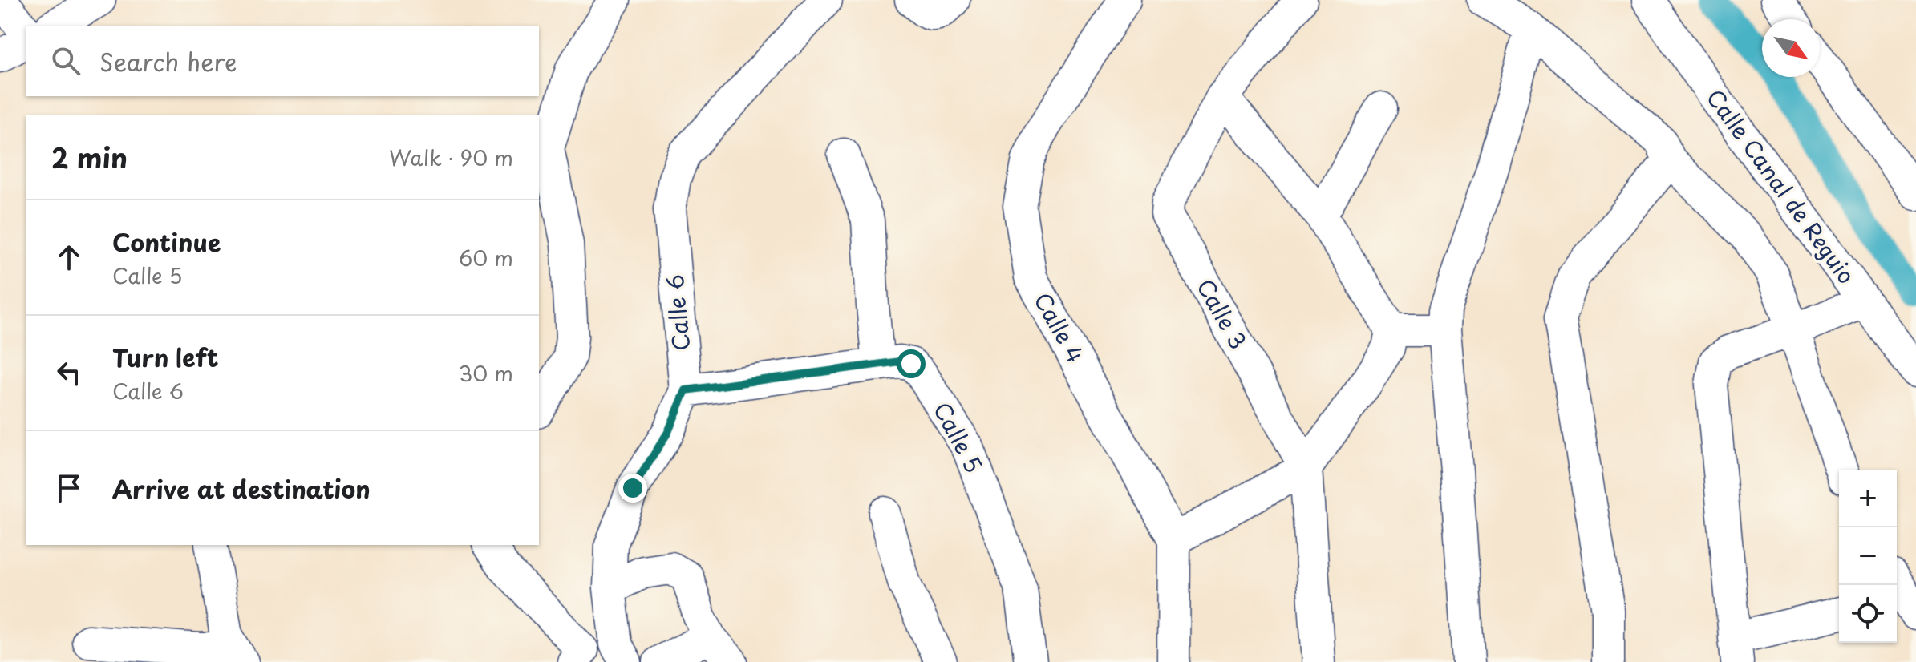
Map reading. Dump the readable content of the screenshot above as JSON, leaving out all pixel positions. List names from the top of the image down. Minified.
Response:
{"streets":{"street":["Calle Canal de Reguio","Calle 6","Calle 3","Calle 4","Calle 5"]},"crossings":[["Calle 6","Calle 5"]],"north":"bottom right","page":{"search":"Search here","heading":["2 min","Walk · 90 m"],"list":[["Continue","Calle 5","60 m"],["Turn left","Calle 6","30 m"],"Arrive at destination"],"map_buttons":["+","−"]}}
